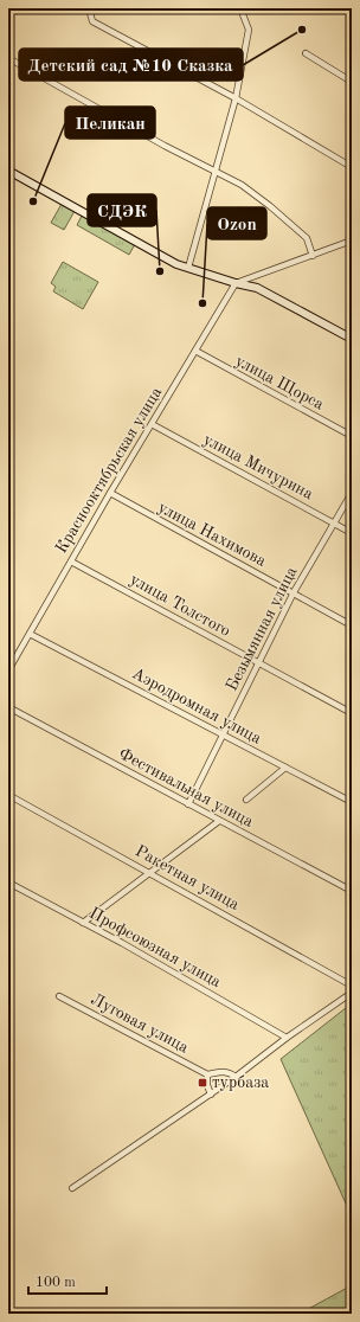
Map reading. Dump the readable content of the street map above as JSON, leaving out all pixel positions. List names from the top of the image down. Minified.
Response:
{"streets":{"street":["улица Щорса","улица Мичурина","Краснооктябрьская улица","улица Нахимова","улица Толстого","Безымянная улица","Аэродромная улица","Фестивальная улица","Ракетная улица","Профсоюзная улица","Луговая улица"]},"crossings":[["улица Щорса","Краснооктябрьская улица"],["улица Мичурина","Краснооктябрьская улица"],["улица Мичурина","Безымянная улица"],["Краснооктябрьская улица","улица Нахимова"],["Краснооктябрьская улица","улица Толстого"],["Краснооктябрьская улица","Аэродромная улица"],["улица Нахимова","Безымянная улица"],["улица Толстого","Безымянная улица"],["Безымянная улица","Аэродромная улица"],["Безымянная улица","Фестивальная улица"]],"places":{"other":["Детский сад №10 Сказка","Пеликан","СДЭК","Ozon"],"transit":["турбаза"]},"scale_bar":"100 m"}
